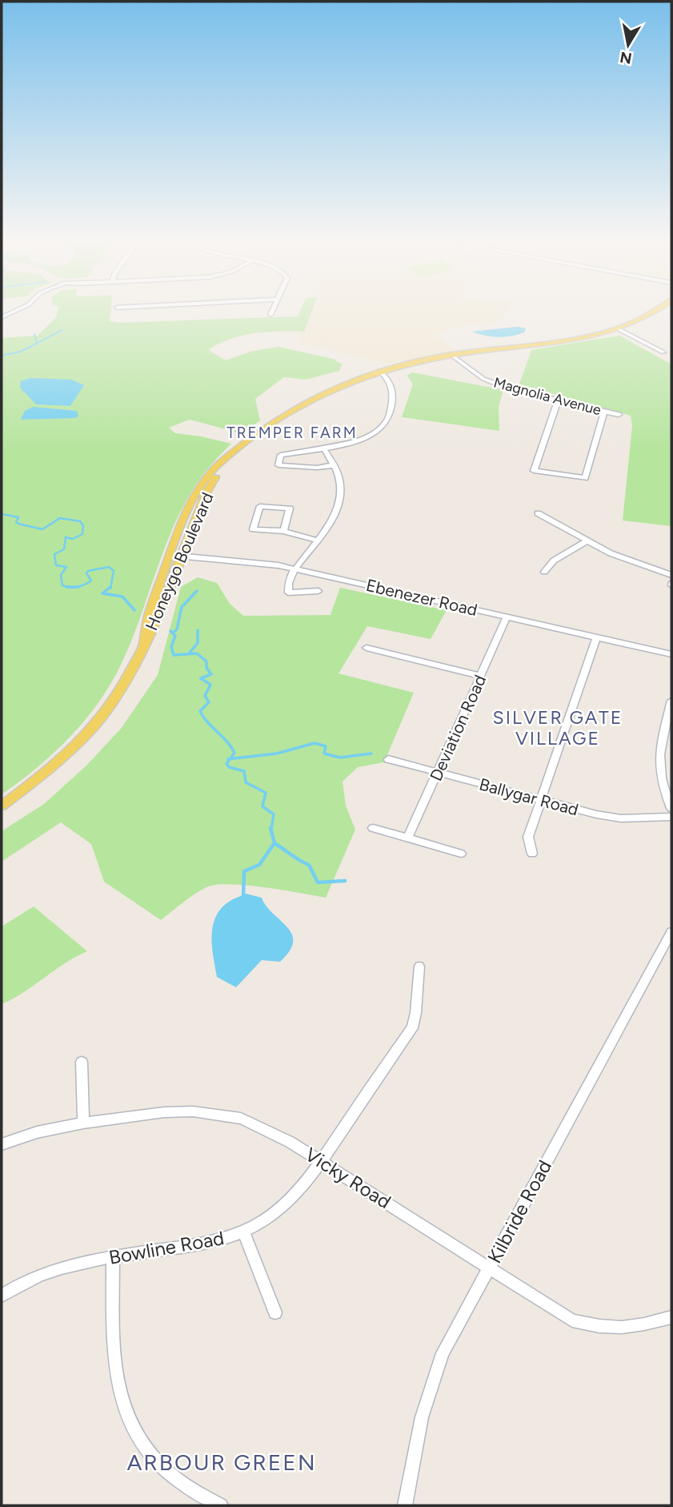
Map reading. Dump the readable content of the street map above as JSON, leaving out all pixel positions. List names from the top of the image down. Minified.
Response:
{"streets":{"main road":["Honeygo Boulevard"],"street":["Magnolia Avenue","Ebenezer Road","Deviation Road","Ballygar Road","Vicky Road","Kilbride Road","Bowline Road"]},"crossings":[["Magnolia Avenue","Honeygo Boulevard"],["Honeygo Boulevard","Ebenezer Road"],["Ebenezer Road","Deviation Road"],["Deviation Road","Ballygar Road"],["Vicky Road","Kilbride Road"],["Vicky Road","Bowline Road"]],"districts":["TREMPER FARM","SILVER GATE VILLAGE","ARBOUR GREEN"],"north":"bottom"}
